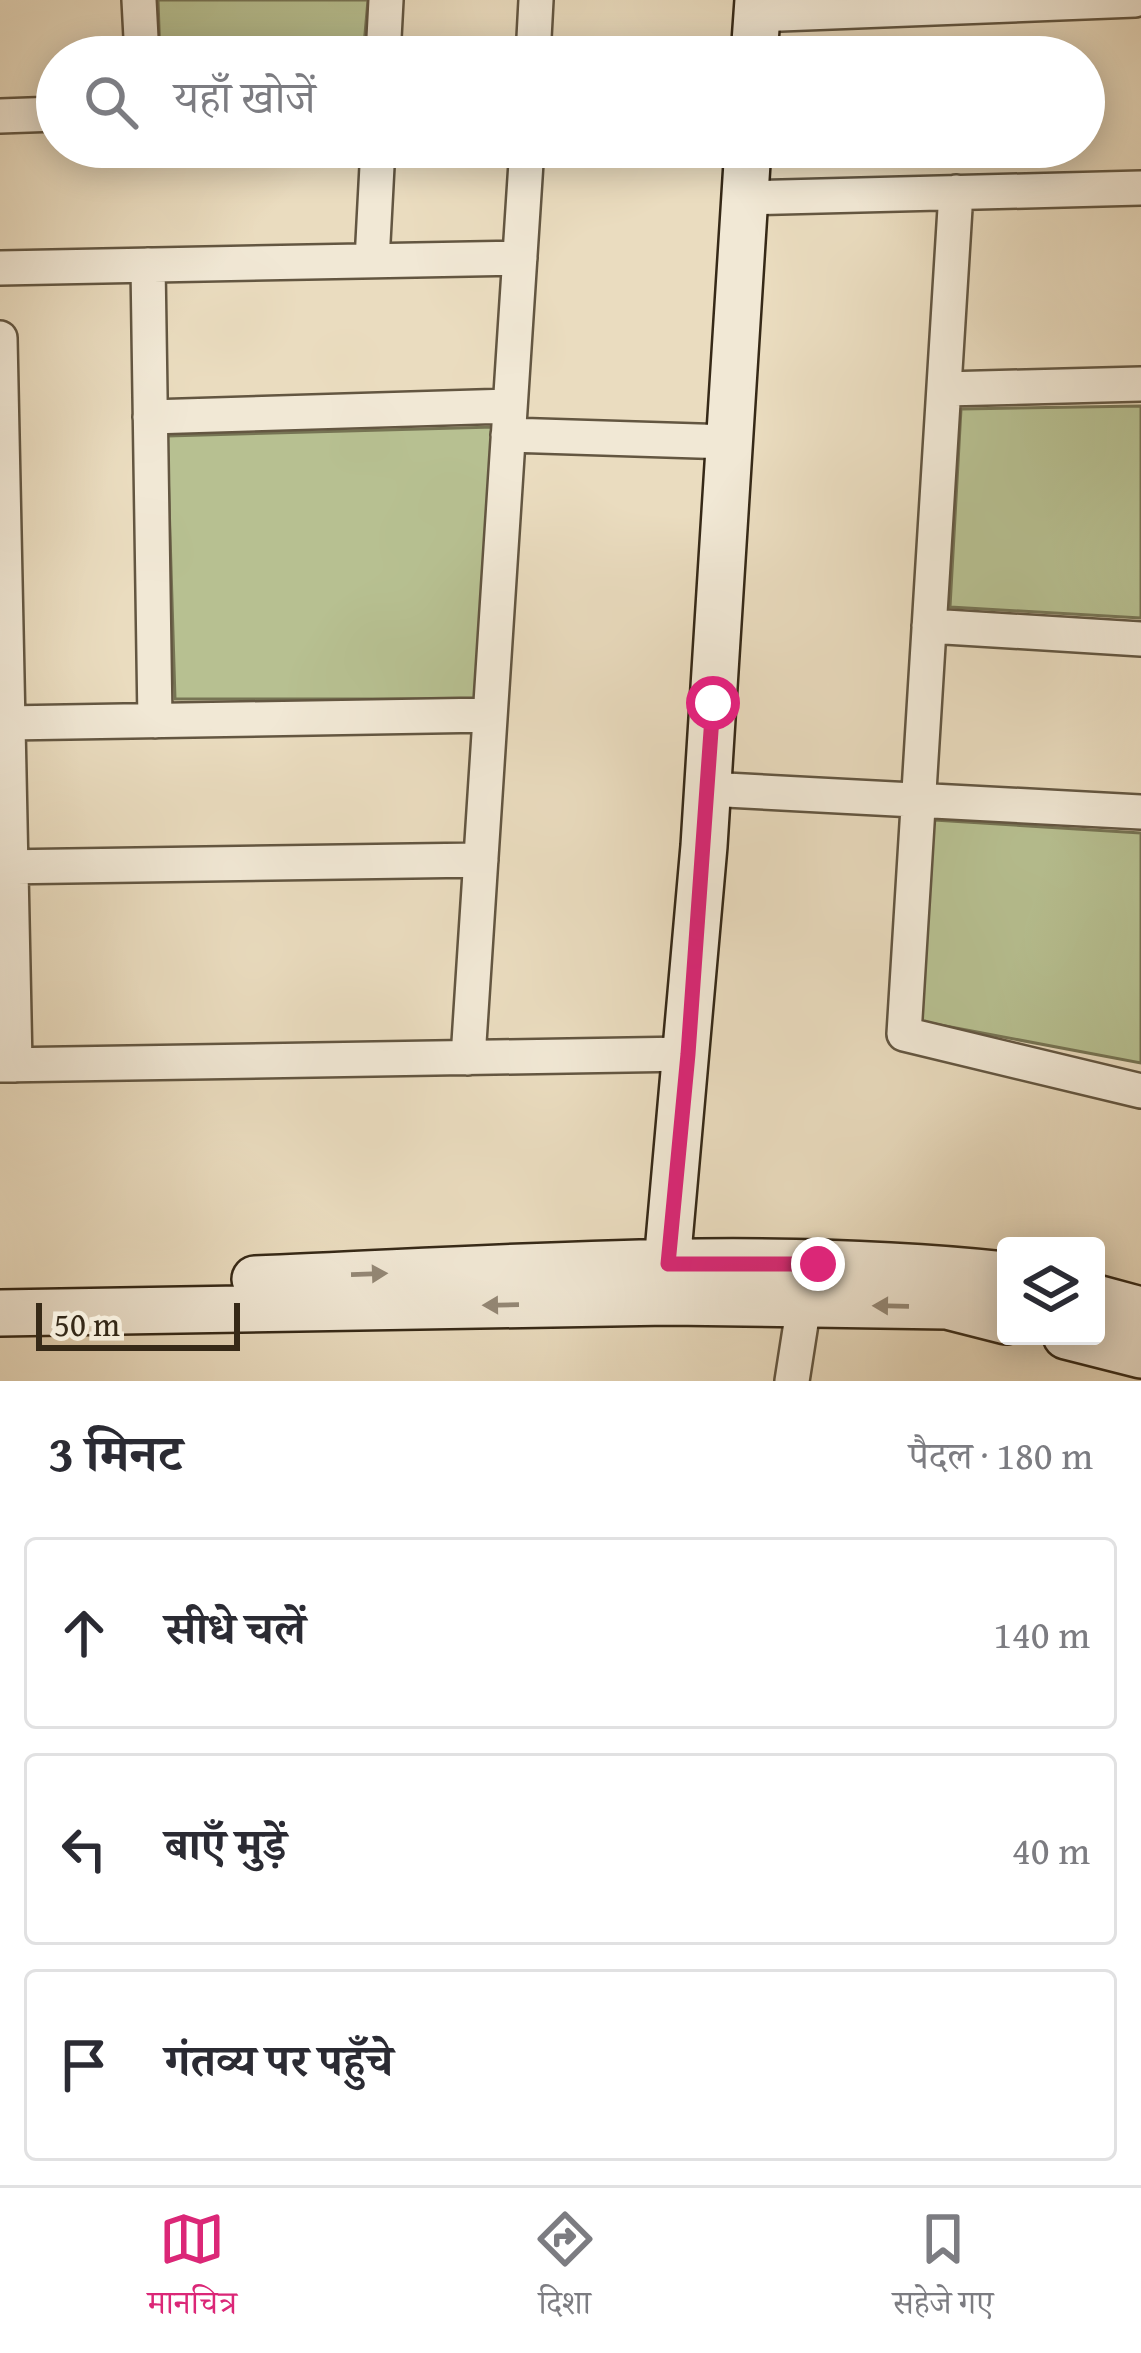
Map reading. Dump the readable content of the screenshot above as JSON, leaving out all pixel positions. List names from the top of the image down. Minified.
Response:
{"scale_bar":"50 m","page":{"search":"यहाँ खोजें","scale":"50 m","heading":["3 मिनट","पैदल · 180 m"],"list":[["सीधे चलें","140 m"],["बाएँ मुड़ें","40 m"],"गंतव्य पर पहुँचे"],"nav":["मानचित्र","दिशा","सहेजे गए"]}}
